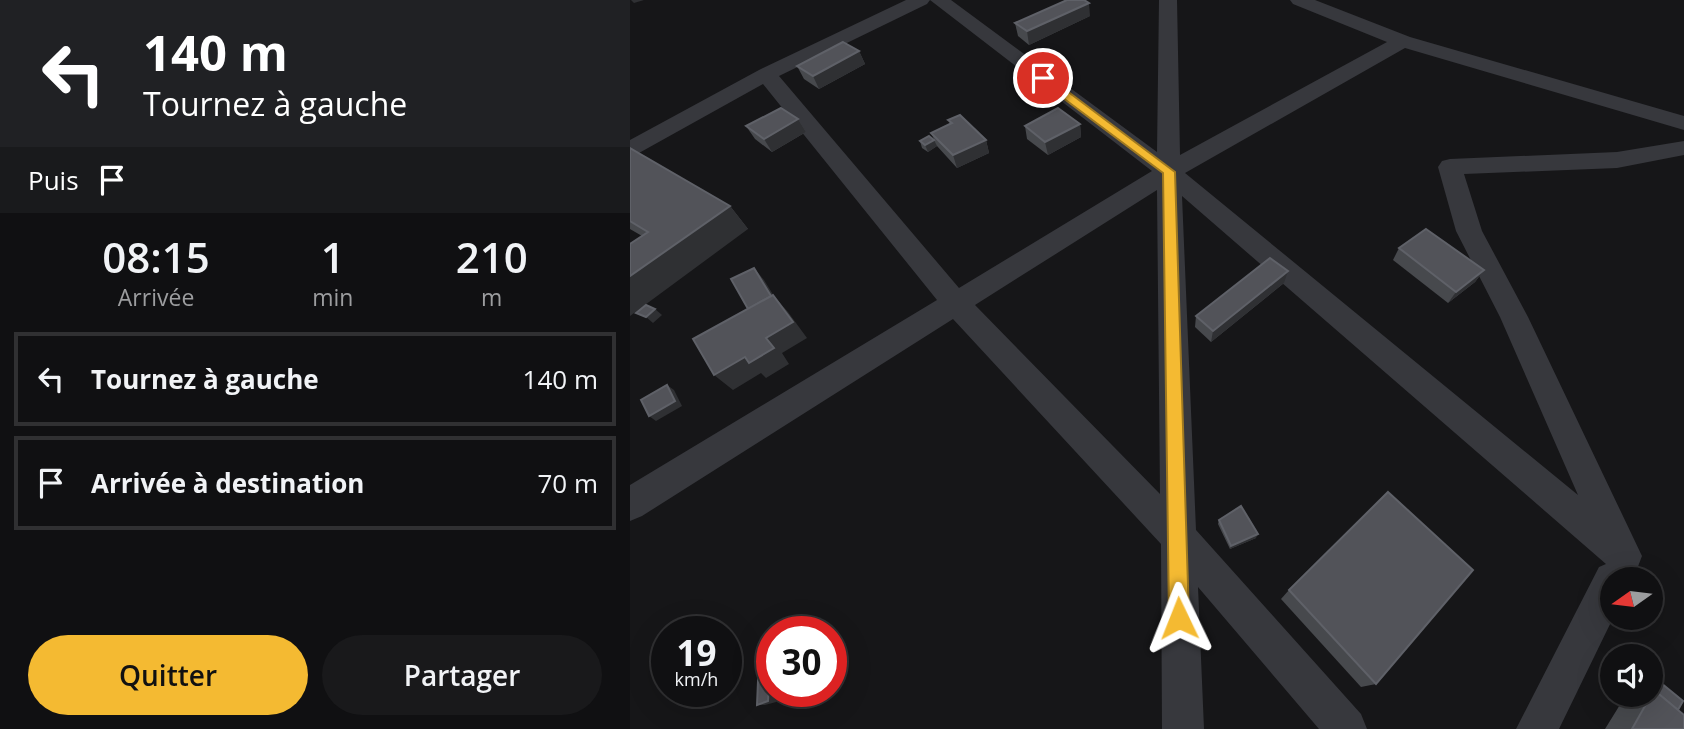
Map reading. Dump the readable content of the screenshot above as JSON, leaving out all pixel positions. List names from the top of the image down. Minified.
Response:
{"north":"left","page":{"turn":["140 m","Tournez à gauche"],"then":"Puis","eta":["08:15","Arrivée","1","min","210","m"],"list":[{"name":"Tournez à gauche","value":"140 m"},{"name":"Arrivée à destination","value":"70 m"}],"speed":"19 km/h","limit":"30","buttons":["Quitter","Partager"]}}
